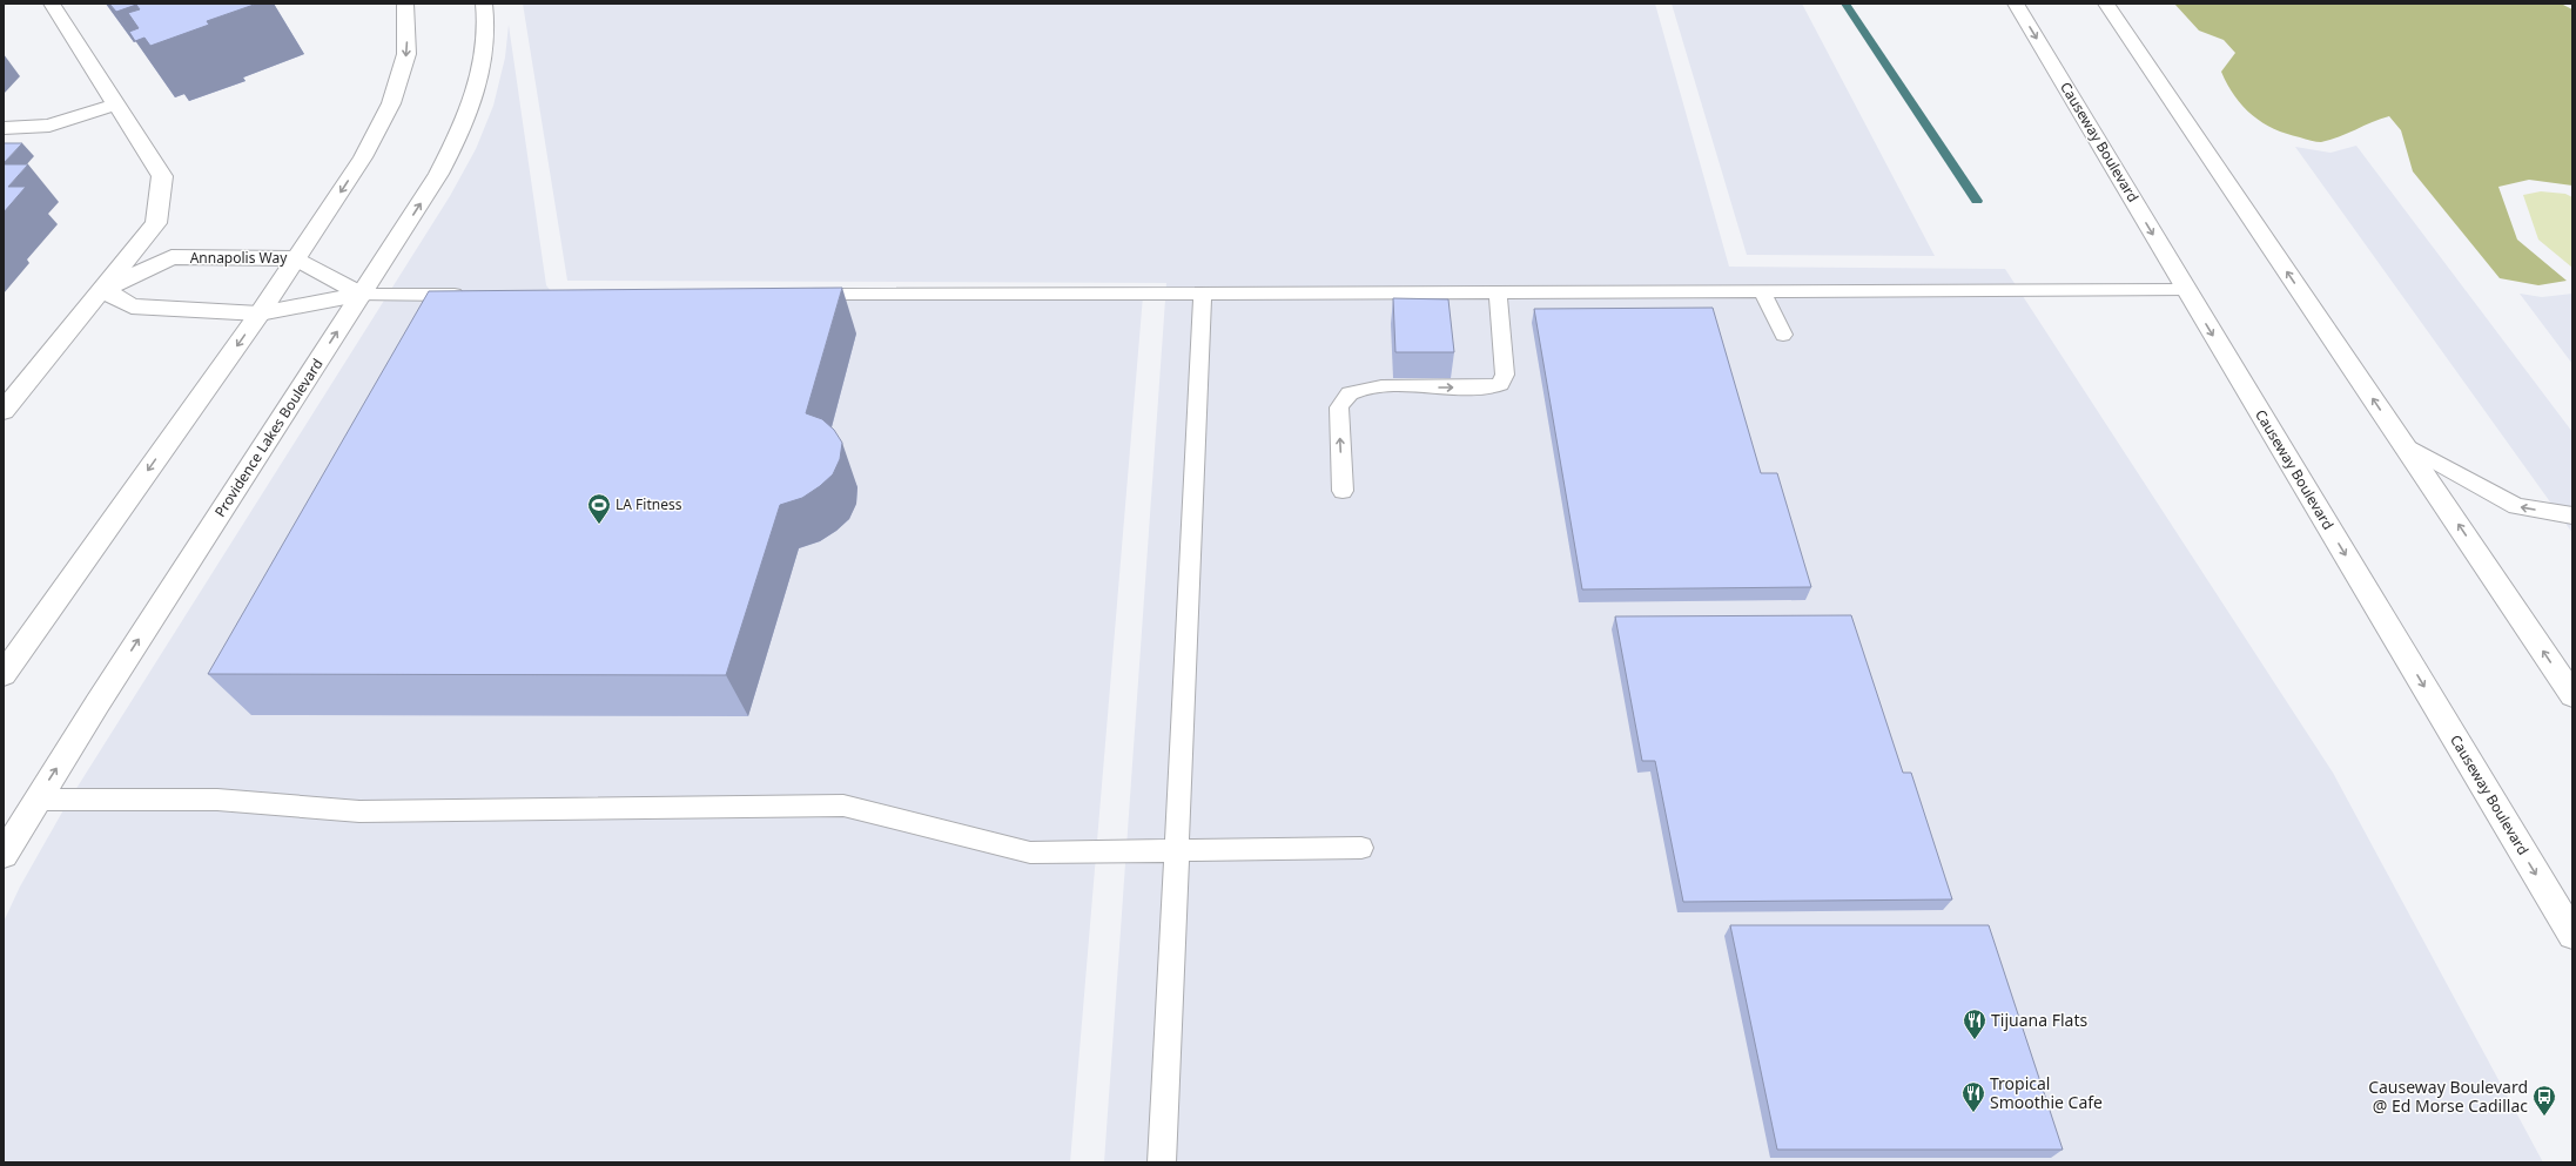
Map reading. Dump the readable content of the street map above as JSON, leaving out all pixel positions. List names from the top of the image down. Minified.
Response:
{"streets":{"street":["Causeway Boulevard","Annapolis Way","Providence Lakes Boulevard"]},"crossings":[["Annapolis Way","Providence Lakes Boulevard"]],"places":{"sports":["LA Fitness"],"restaurant":["Tijuana Flats","Tropical Smoothie Cafe"],"bus stop":["Causeway Boulevard @ Ed Morse Cadillac"]}}
